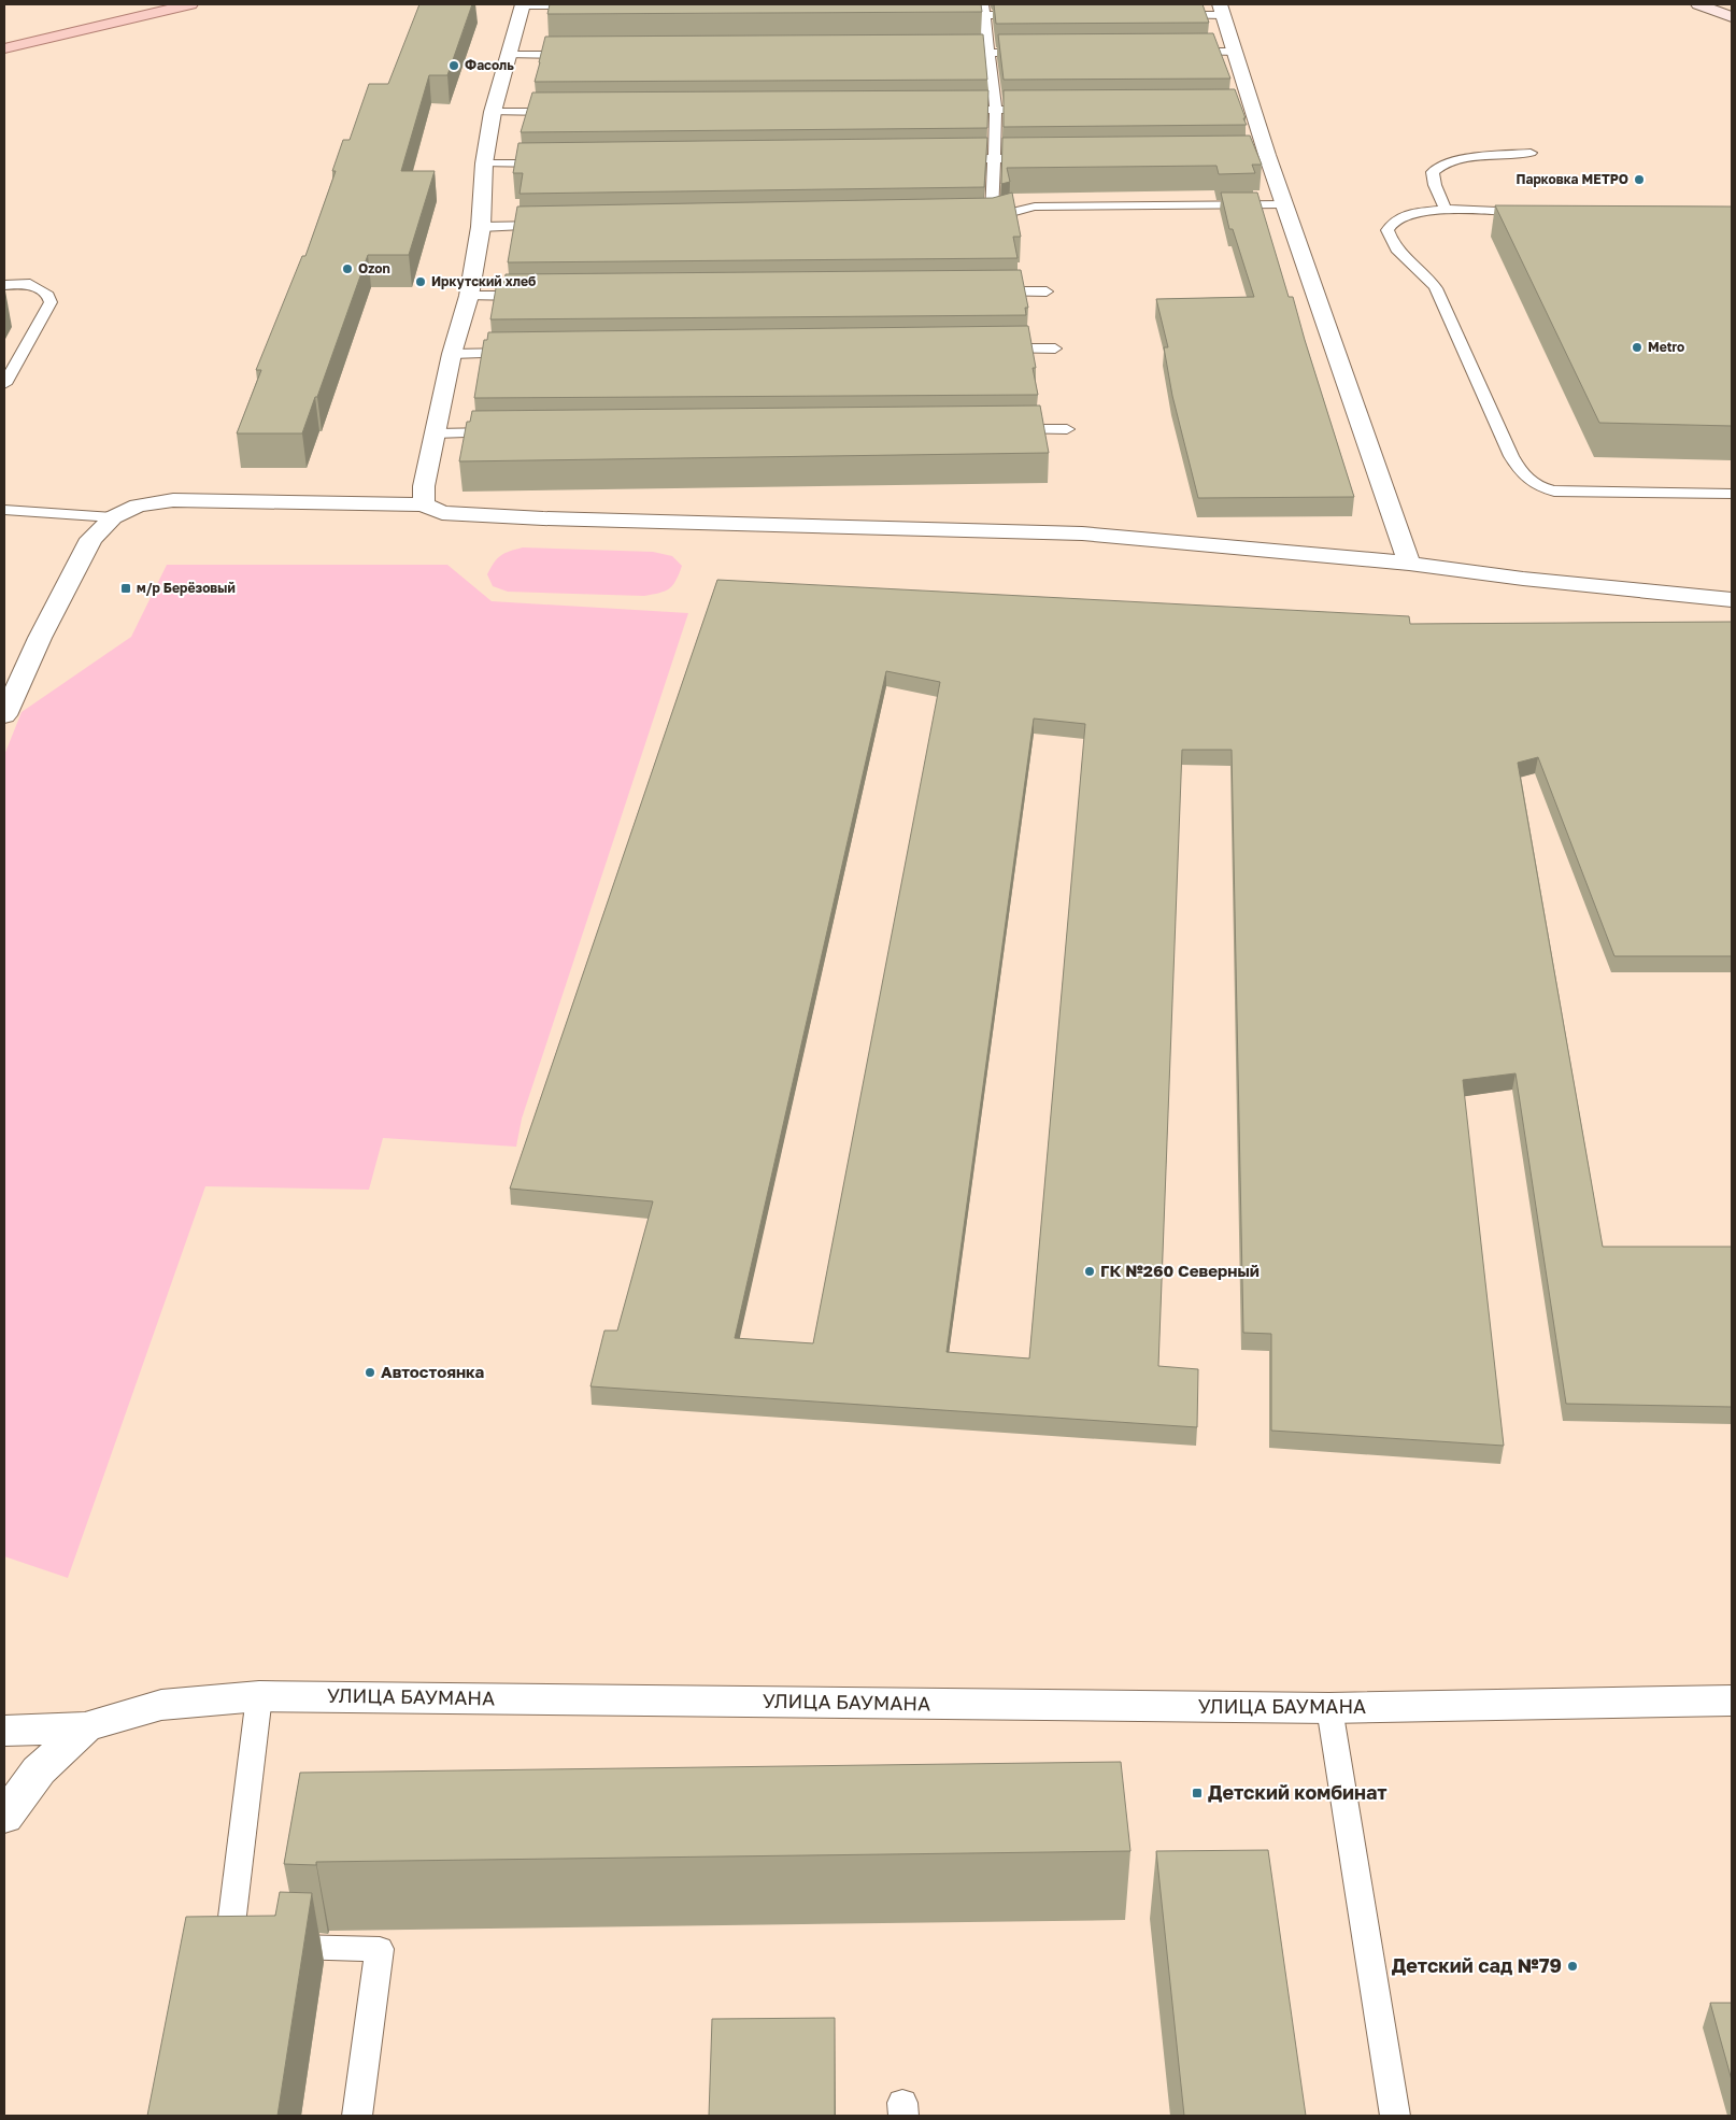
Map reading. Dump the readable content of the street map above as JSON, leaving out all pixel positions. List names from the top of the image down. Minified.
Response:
{"streets":{"street":["УЛИЦА БАУМАНА"]},"places":{"other":["Фасоль","Парковка МЕТРО","Ozon","Иркутский хлеб","Metro","ГК №260 Северный","Автостоянка","Детский сад №79"],"transit":["м/р Берёзовый","Детский комбинат"]}}
